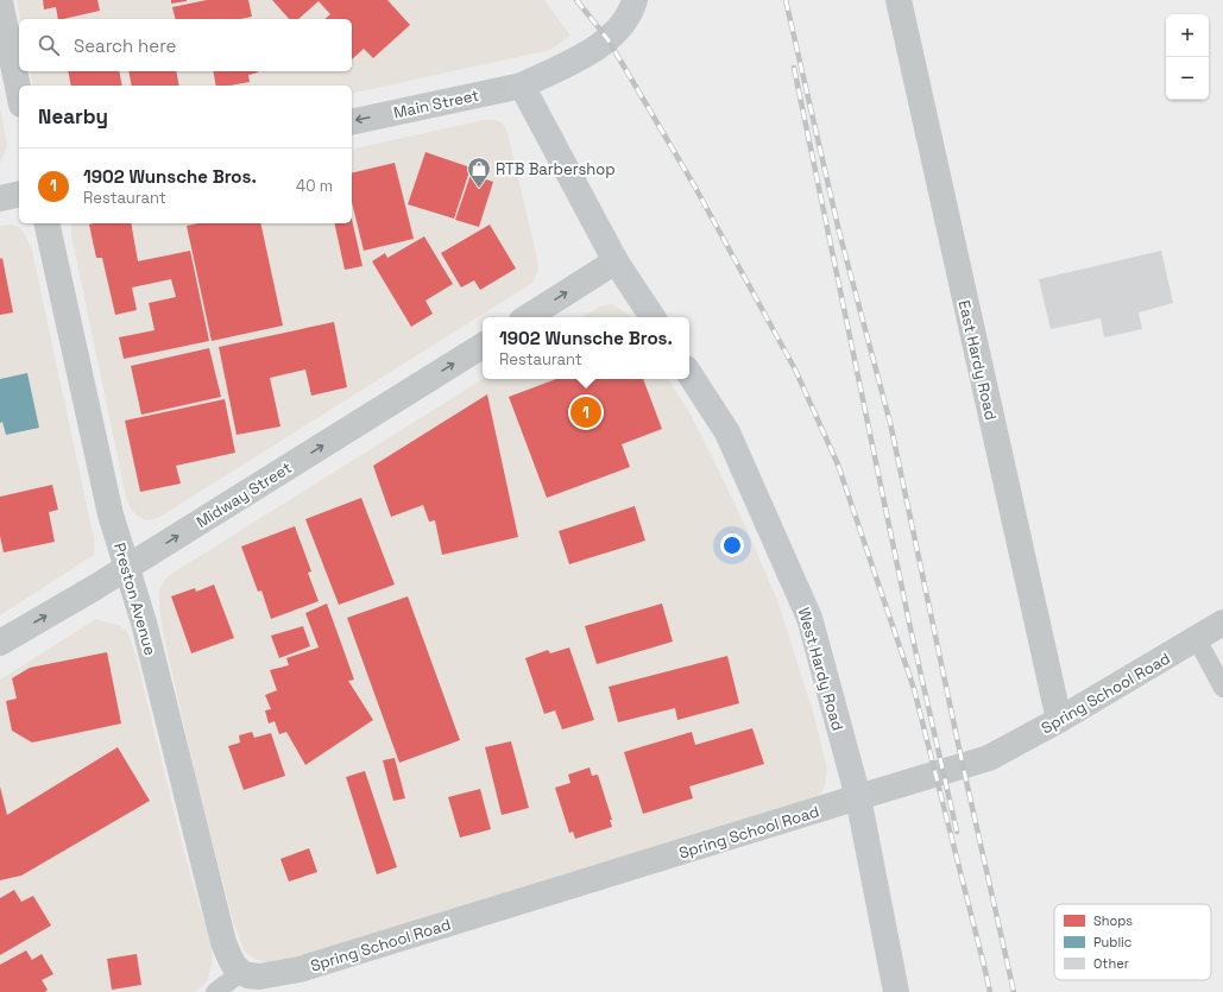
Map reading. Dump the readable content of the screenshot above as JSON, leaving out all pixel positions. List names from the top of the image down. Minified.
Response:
{"streets":{"main road":["West Hardy Road"],"street":["Main Street","East Hardy Road","Midway Street","Preston Avenue","Spring School Road"]},"crossings":[["East Hardy Road","Spring School Road"],["Midway Street","Preston Avenue"],["Preston Avenue","Spring School Road"],["West Hardy Road","Spring School Road"]],"one_way":["Main Street","Midway Street"],"places":{"shop":["RTB Barbershop"]},"legend":["Shops","Public","Other"],"page":{"map_buttons":["+","−"],"search":"Search here","heading":"Nearby","list":[{"mark":"1","name":"1902 Wunsche Bros.","note":"Restaurant","value":"40 m"}],"popup":["1902 Wunsche Bros.","Restaurant"],"pins":"1"}}
